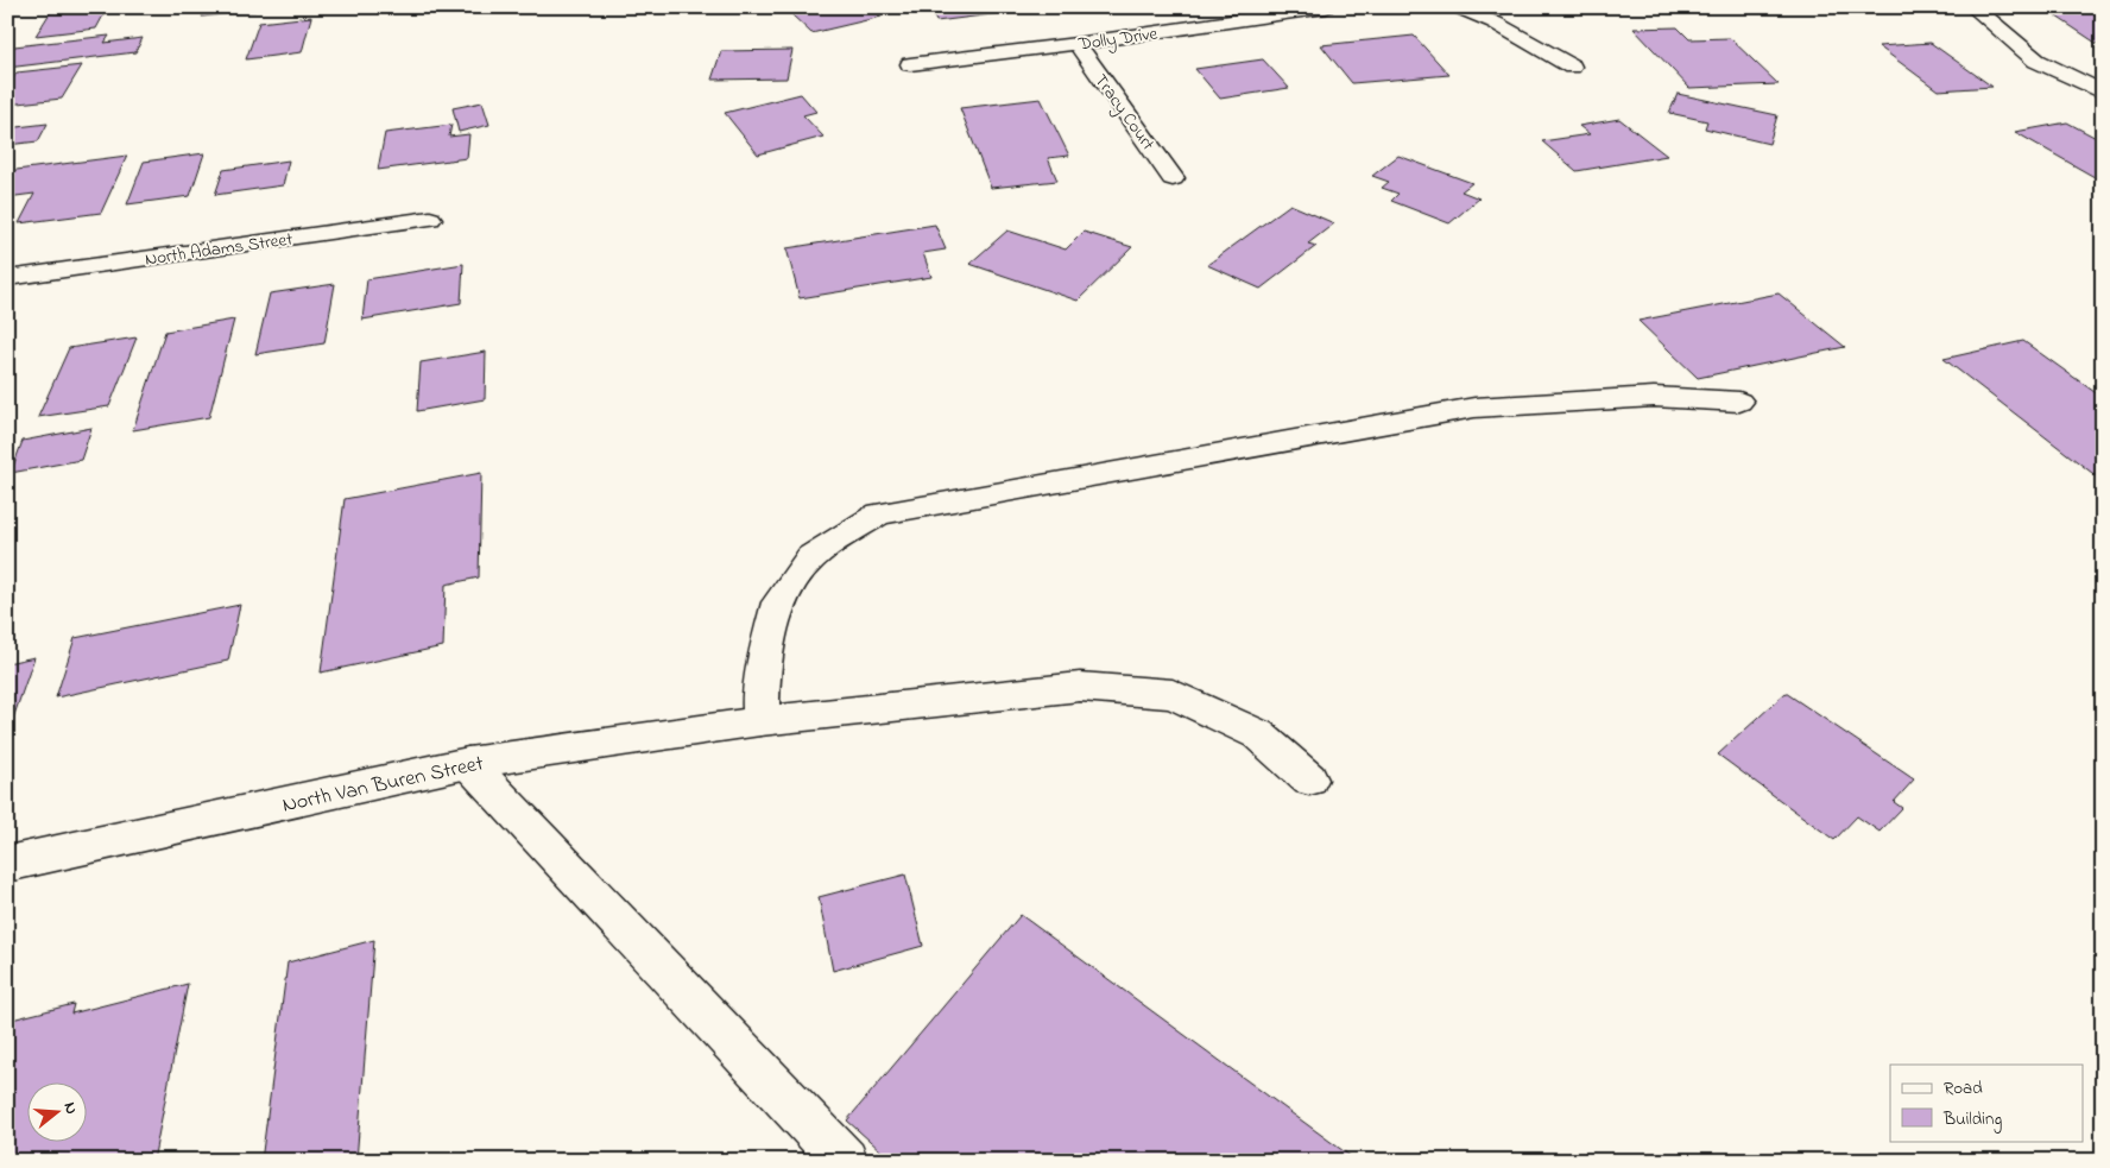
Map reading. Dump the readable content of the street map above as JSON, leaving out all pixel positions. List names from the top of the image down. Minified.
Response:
{"streets":{"street":["Dolly Drive","Tracy Court","North Adams Street","North Van Buren Street"]},"crossings":[["Dolly Drive","Tracy Court"]],"legend":["Road","Building"],"north":"right"}
